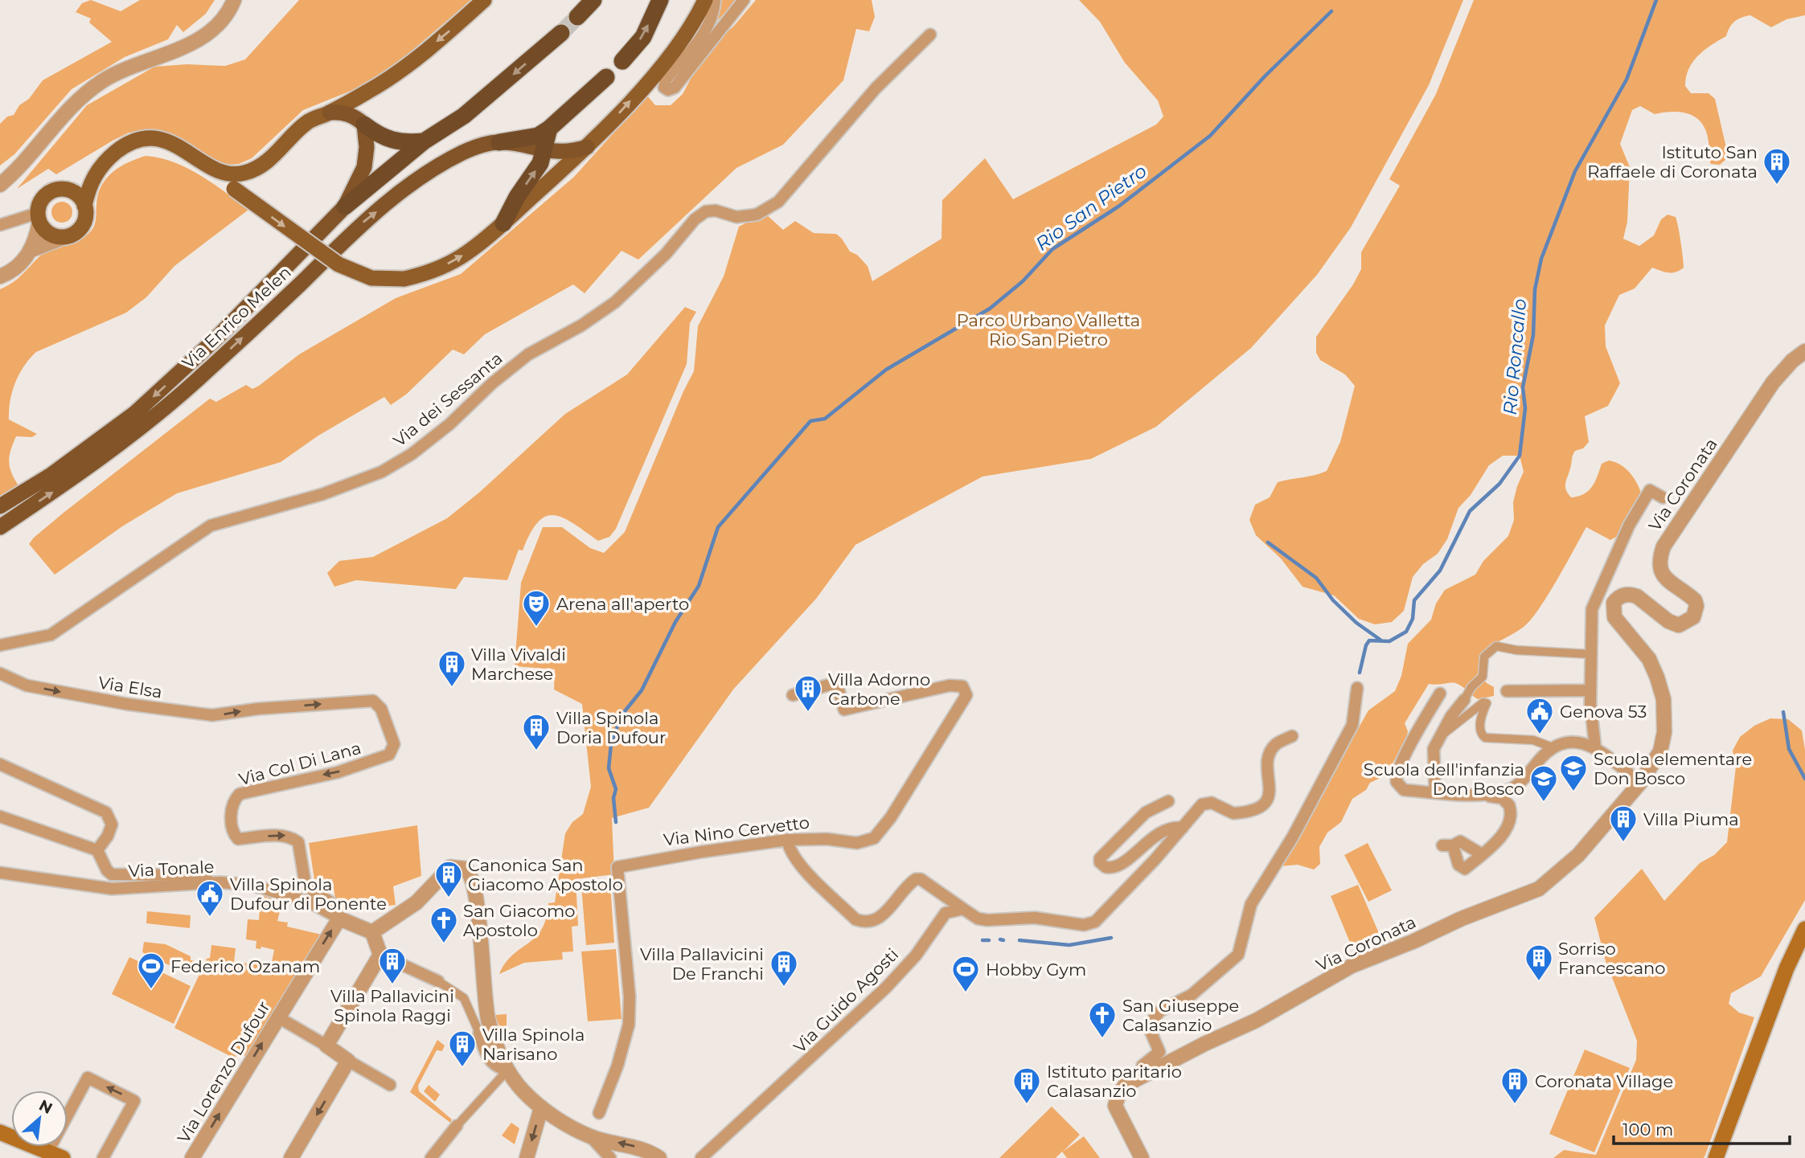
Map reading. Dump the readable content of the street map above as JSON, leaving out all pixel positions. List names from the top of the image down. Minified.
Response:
{"streets":{"highway":["Via Enrico Melen"],"street":["Via dei Sessanta","Via Coronata","Via Elsa","Via Col Di Lana","Via Nino Cervetto","Via Tonale","Via Guido Agosti","Via Lorenzo Dufour"]},"crossings":[["Via Elsa","Via Col Di Lana"],["Via Col Di Lana","Via Tonale"],["Via Col Di Lana","Via Lorenzo Dufour"],["Via Tonale","Via Lorenzo Dufour"]],"one_way":["Via Elsa"],"water":["Rio San Pietro","Rio Roncallo"],"parks":["Parco Urbano Valletta Rio San Pietro"],"places":{"building":["Istituto San Raffaele di Coronata","Villa Vivaldi Marchese","Villa Adorno Carbone","Villa Spinola Doria Dufour","Villa Piuma","Canonica San Giacomo Apostolo","Sorriso Francescano","Villa Pallavicini Spinola Raggi","Villa Pallavicini De Franchi","Villa Spinola Narisano","Istituto paritario Calasanzio","Coronata Village"],"theatre":["Arena all'aperto"],"public building":["Genova 53","Villa Spinola Dufour di Ponente"],"school or university":["Scuola elementare Don Bosco","Scuola dell'infanzia Don Bosco"],"church":["San Giacomo Apostolo","San Giuseppe Calasanzio"],"sports":["Federico Ozanam","Hobby Gym"]},"scale_bar":"100 m","north":"top right"}
